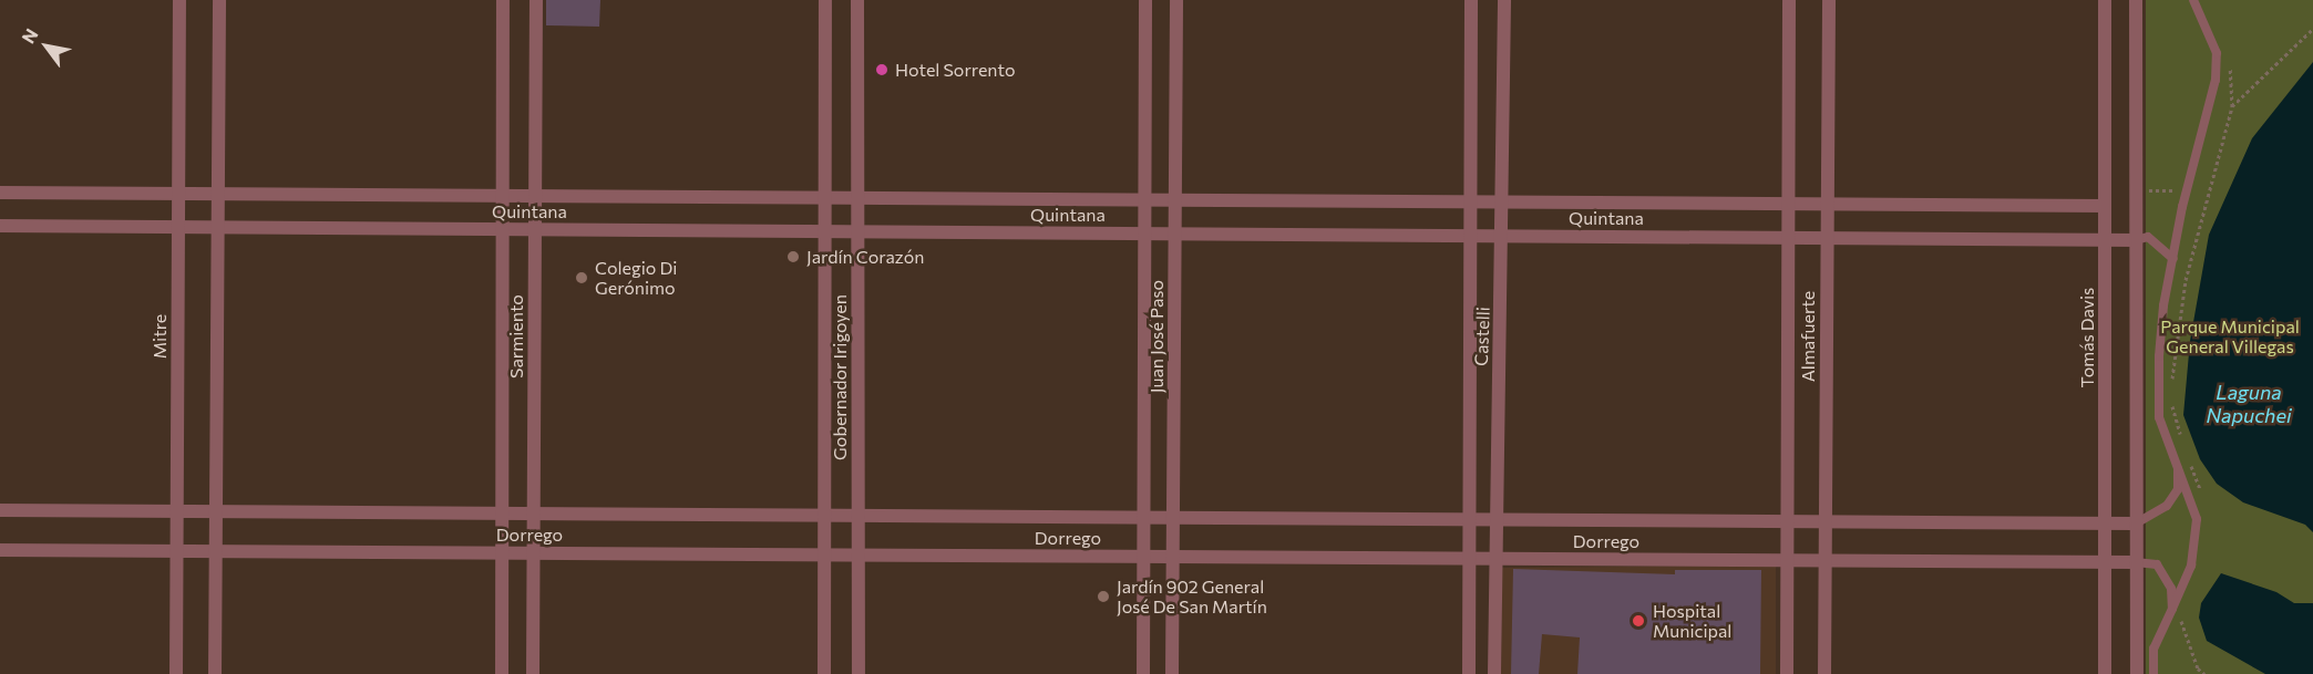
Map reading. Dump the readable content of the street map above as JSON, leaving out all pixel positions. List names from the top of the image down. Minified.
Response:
{"streets":{"street":["Quintana","Mitre","Sarmiento","Juan José Paso","Castelli","Almafuerte","Tomás Davis","Gobernador Irigoyen","Dorrego"]},"crossings":[["Quintana","Mitre"],["Quintana","Sarmiento"],["Quintana","Juan José Paso"],["Quintana","Castelli"],["Quintana","Almafuerte"],["Quintana","Tomás Davis"],["Quintana","Gobernador Irigoyen"],["Mitre","Dorrego"],["Sarmiento","Dorrego"],["Juan José Paso","Dorrego"],["Castelli","Dorrego"],["Almafuerte","Dorrego"],["Tomás Davis","Dorrego"],["Gobernador Irigoyen","Dorrego"]],"water":["Laguna Napuchei"],"parks":["Parque Municipal General Villegas"],"places":["Hotel Sorrento","Jardín Corazón","Colegio Di Gerónimo","Jardín 902 General José De San Martín","Hospital Municipal"],"north":"top left"}
